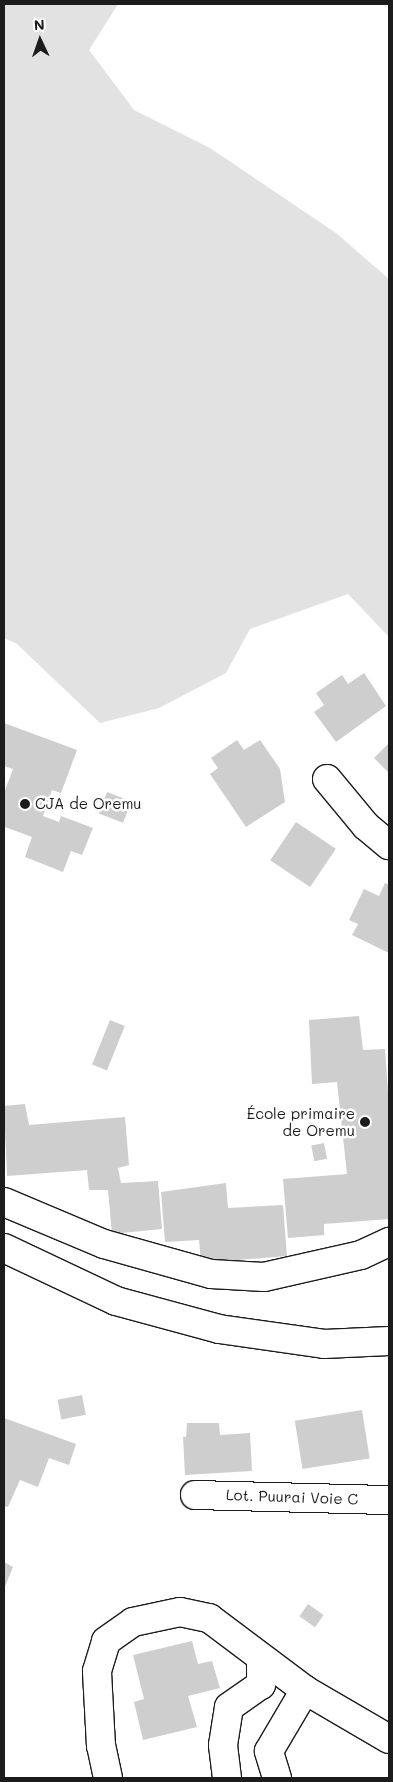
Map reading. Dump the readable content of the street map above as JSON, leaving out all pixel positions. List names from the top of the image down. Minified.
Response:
{"streets":{"street":["Lot. Puurai Voie C"]},"places":["CJA de Oremu","École primaire de Oremu"],"north":"top"}
